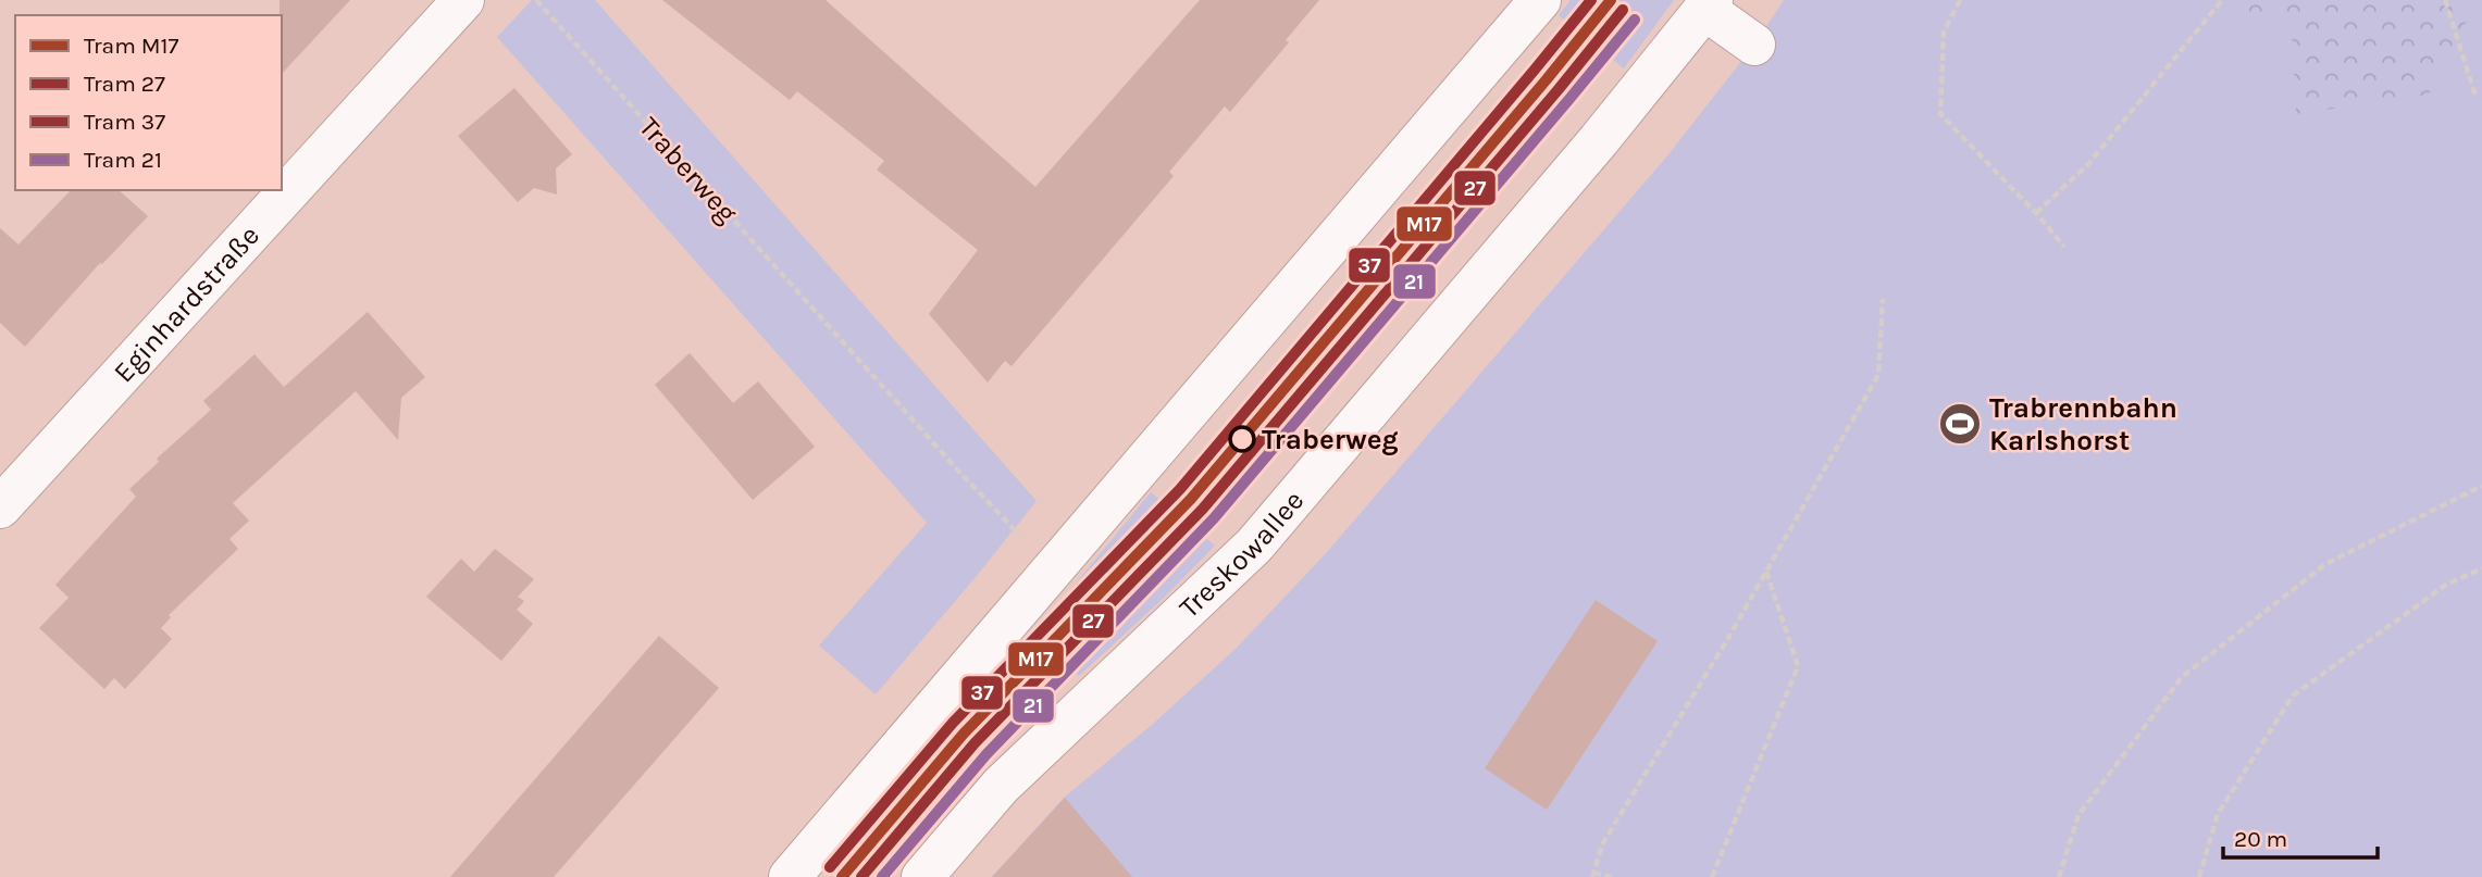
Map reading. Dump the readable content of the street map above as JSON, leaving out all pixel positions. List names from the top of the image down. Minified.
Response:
{"streets":{"main road":["Eginhardstraße","Treskowallee"],"path":["Traberweg"]},"places":{"sports":["Trabrennbahn Karlshorst"],"other":["Traberweg"]},"lines":["tram line M17","tram line 37","tram line 27","tram line 21"],"legend":["Tram M17","Tram 27","Tram 37","Tram 21"],"scale_bar":"20 m"}
